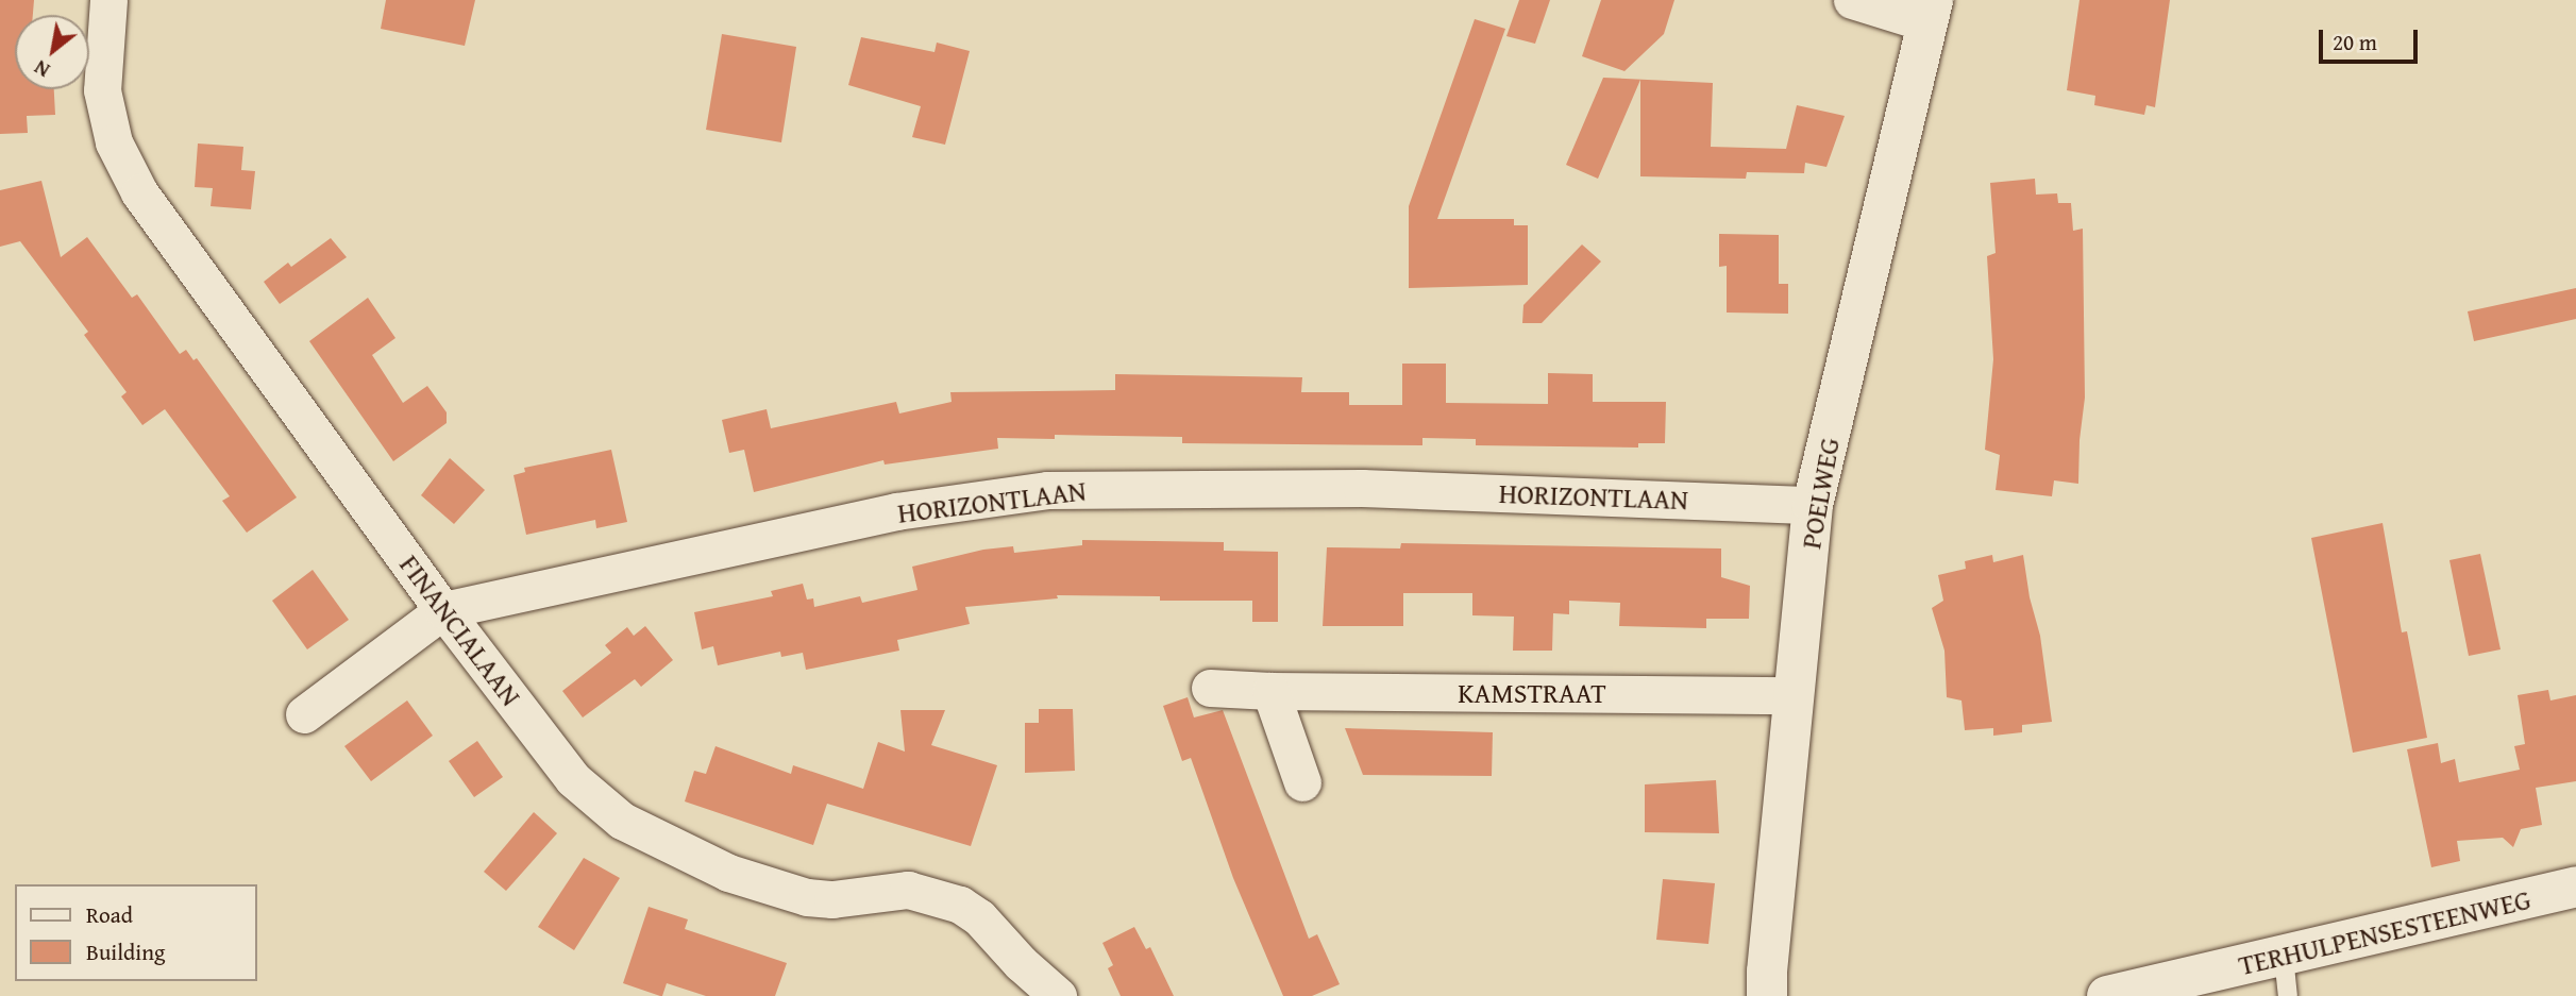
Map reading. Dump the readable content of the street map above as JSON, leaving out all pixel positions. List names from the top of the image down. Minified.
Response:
{"streets":{"street":["POELWEG","HORIZONTLAAN","FINANCIALAAN","KAMSTRAAT","TERHULPENSESTEENWEG"]},"crossings":[["POELWEG","HORIZONTLAAN"],["POELWEG","KAMSTRAAT"],["HORIZONTLAAN","FINANCIALAAN"]],"legend":["Road","Building"],"scale_bar":"20 m","north":"bottom left"}
